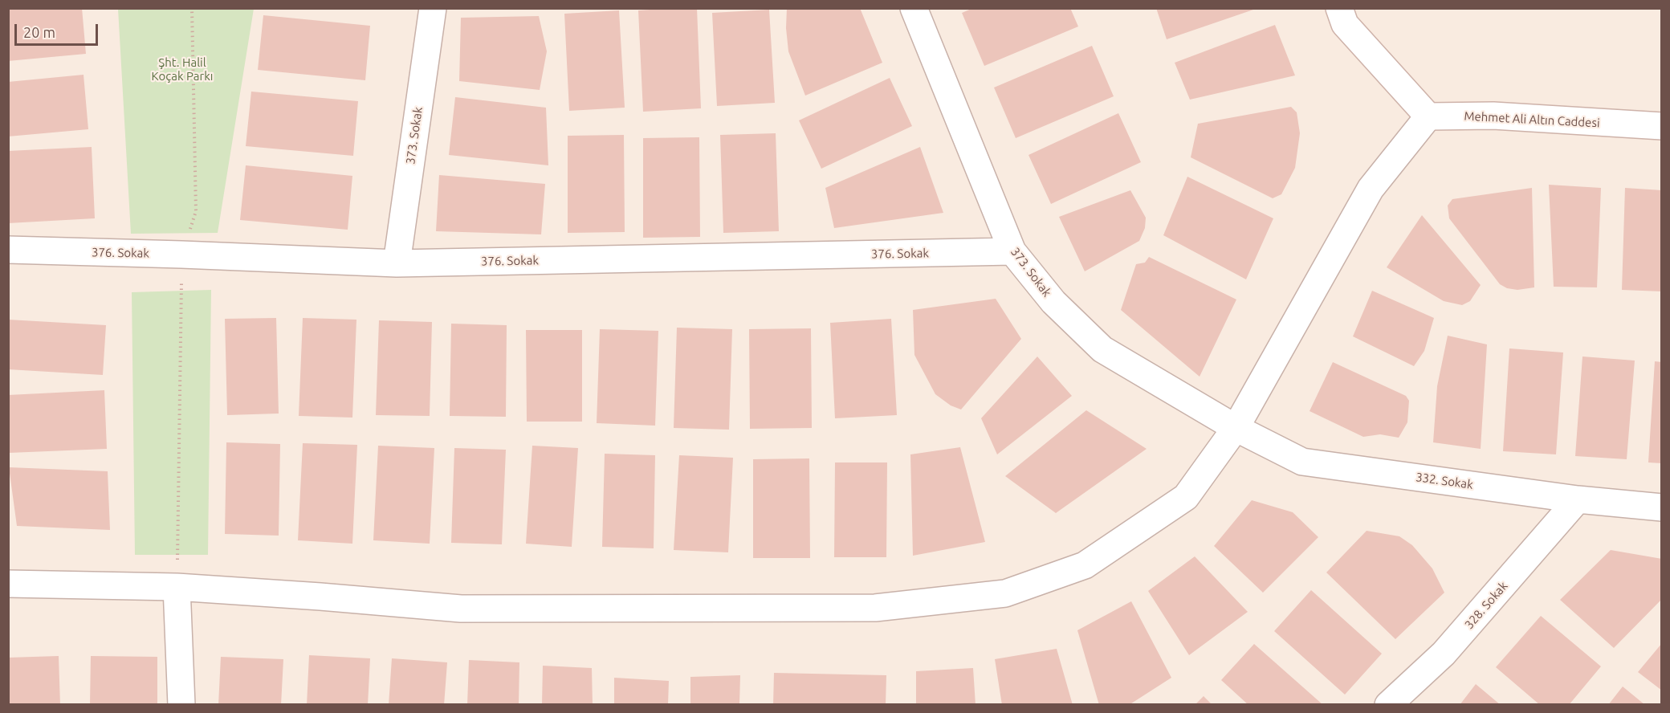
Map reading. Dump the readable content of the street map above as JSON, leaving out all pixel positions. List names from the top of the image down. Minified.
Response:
{"streets":{"street":["Mehmet Ali Altın Caddesi","373. Sokak","376. Sokak","332. Sokak","328. Sokak"]},"crossings":[["373. Sokak","376. Sokak"],["373. Sokak","332. Sokak"],["332. Sokak","328. Sokak"]],"parks":["Şht. Halil Koçak Parkı"],"scale_bar":"20 m"}
